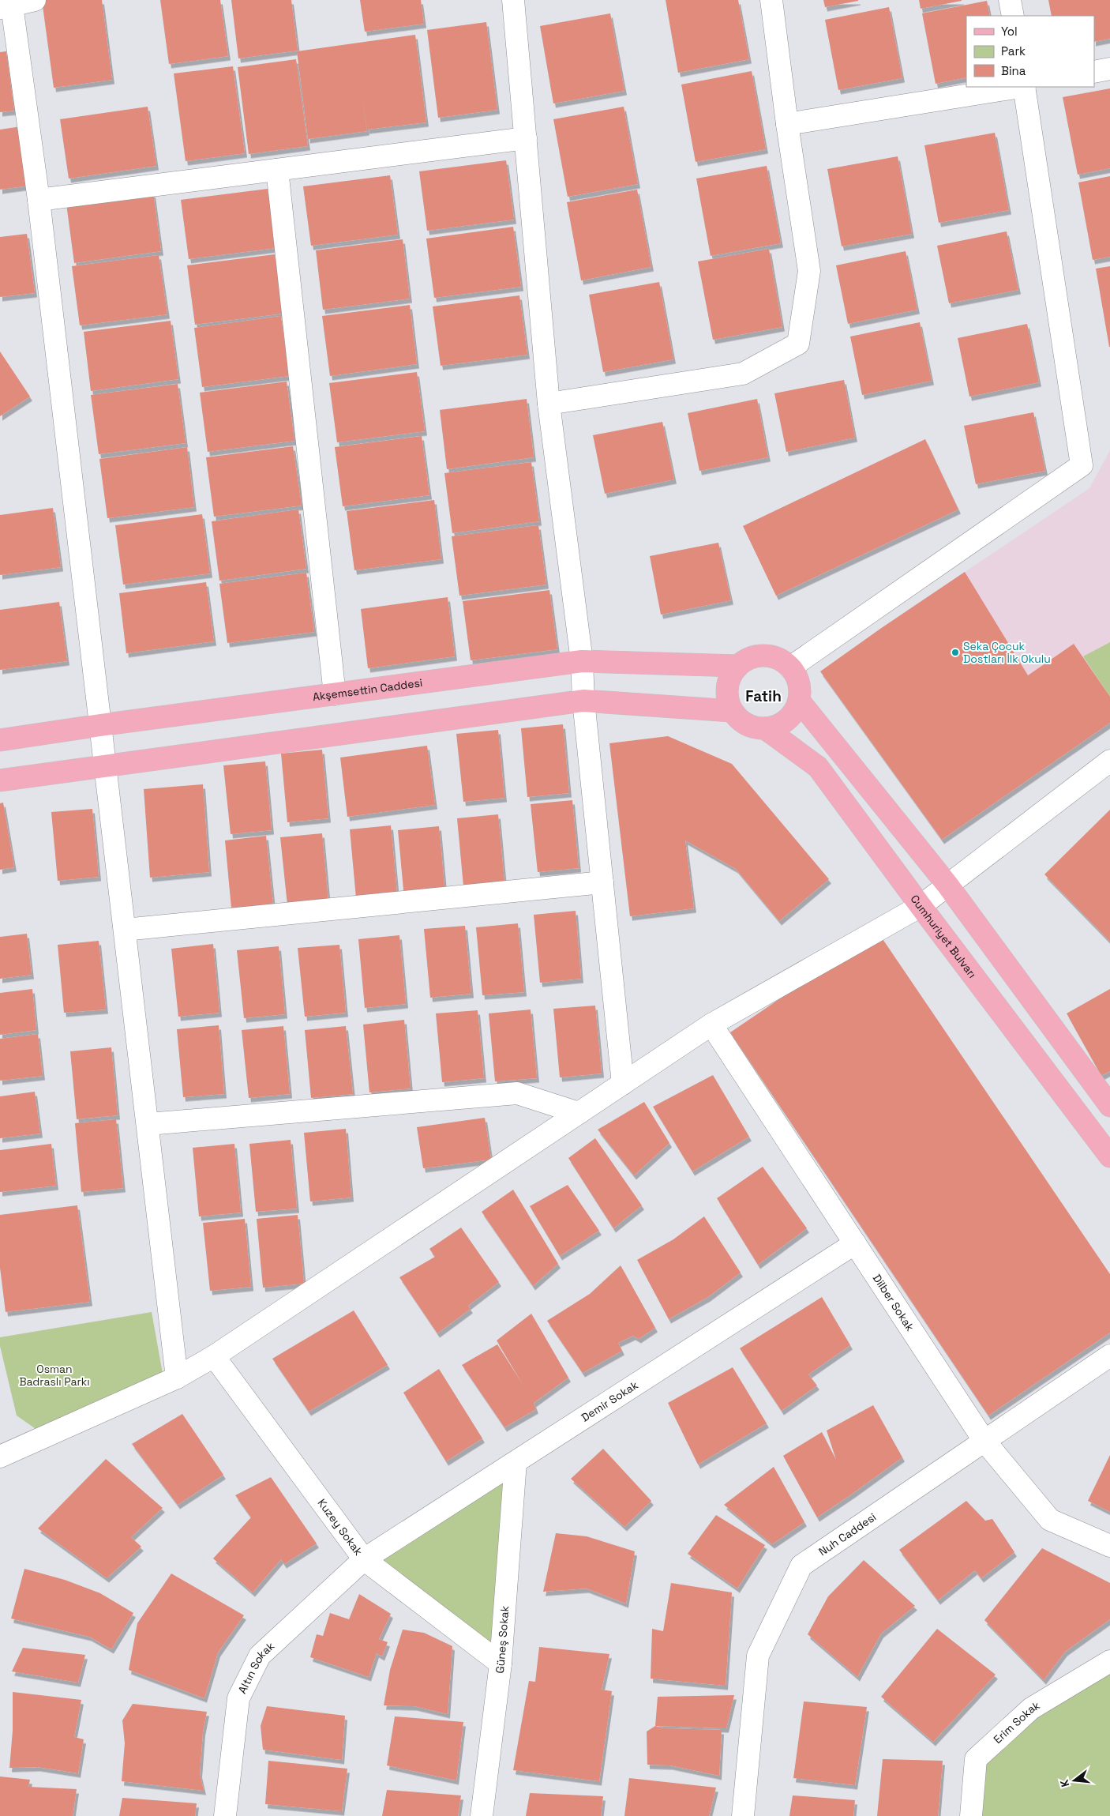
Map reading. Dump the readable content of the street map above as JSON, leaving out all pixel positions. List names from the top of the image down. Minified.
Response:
{"streets":{"main road":["Akşemsettin Caddesi","Cumhuriyet Bulvarı"],"street":["Dilber Sokak","Demir Sokak","Kuzey Sokak","Nuh Caddesi","Güneş Sokak","Altın Sokak","Erim Sokak"]},"crossings":[["Akşemsettin Caddesi","Cumhuriyet Bulvarı"],["Dilber Sokak","Demir Sokak"],["Dilber Sokak","Nuh Caddesi"],["Demir Sokak","Kuzey Sokak"],["Demir Sokak","Güneş Sokak"],["Demir Sokak","Altın Sokak"],["Kuzey Sokak","Güneş Sokak"],["Kuzey Sokak","Altın Sokak"]],"districts":["Fatih"],"parks":["Osman Badraslı Parkı"],"places":["Seka Çocuk Dostları İlk Okulu"],"legend":["Yol","Park","Bina"],"north":"left"}
